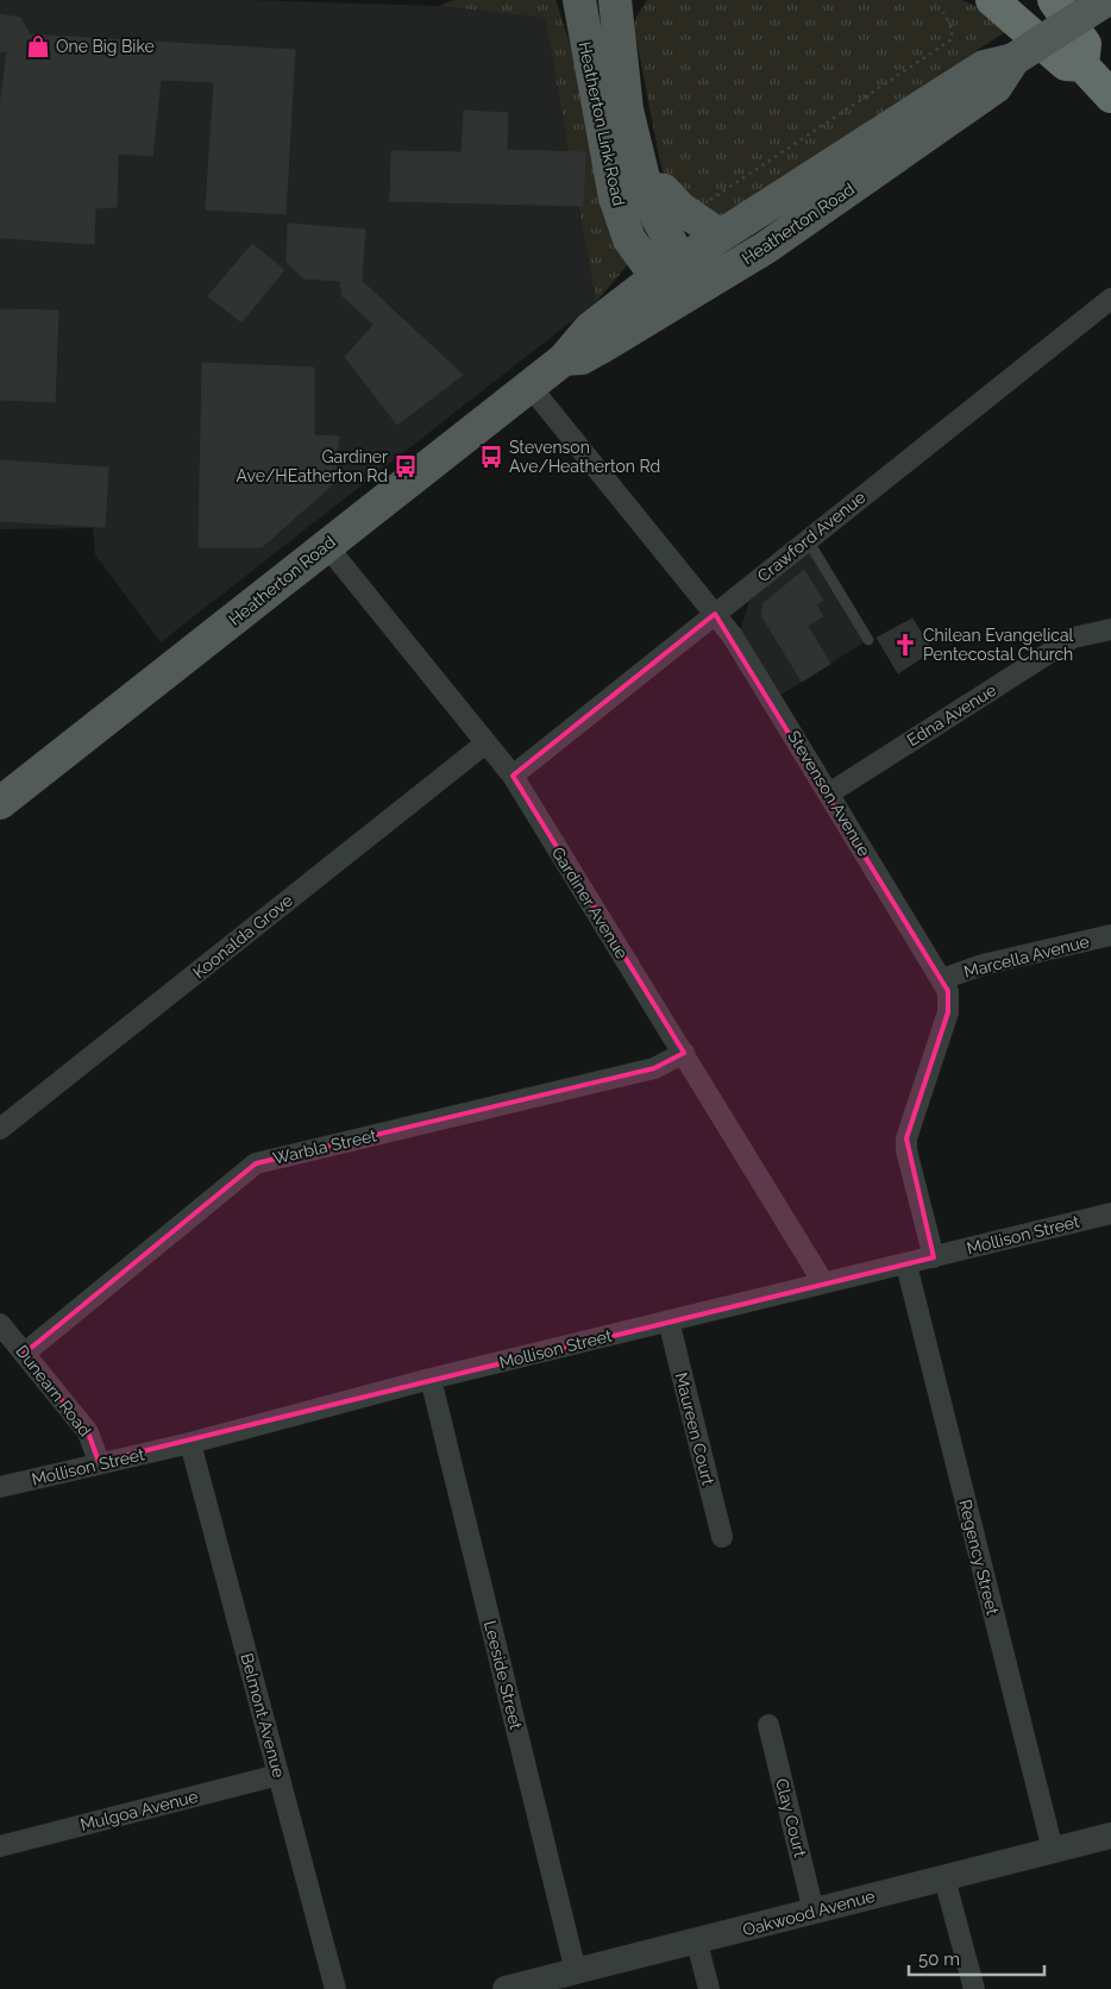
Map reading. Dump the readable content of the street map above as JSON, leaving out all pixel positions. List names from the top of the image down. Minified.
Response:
{"streets":{"main road":["Heatherton Link Road","Heatherton Road"],"street":["Crawford Avenue","Edna Avenue","Stevenson Avenue","Gardiner Avenue","Koonalda Grove","Marcella Avenue","Warbla Street","Mollison Street","Dunearn Road","Maureen Court","Regency Street","Leeside Street","Belmont Avenue","Mulgoa Avenue","Clay Court","Oakwood Avenue"]},"crossings":[["Heatherton Link Road","Heatherton Road"],["Heatherton Road","Stevenson Avenue"],["Heatherton Road","Gardiner Avenue"],["Crawford Avenue","Stevenson Avenue"],["Crawford Avenue","Gardiner Avenue"],["Edna Avenue","Stevenson Avenue"],["Stevenson Avenue","Marcella Avenue"],["Stevenson Avenue","Mollison Street"],["Gardiner Avenue","Koonalda Grove"],["Gardiner Avenue","Warbla Street"],["Gardiner Avenue","Mollison Street"],["Warbla Street","Dunearn Road"],["Mollison Street","Dunearn Road"],["Mollison Street","Maureen Court"],["Mollison Street","Regency Street"],["Mollison Street","Leeside Street"],["Mollison Street","Belmont Avenue"],["Regency Street","Oakwood Avenue"],["Leeside Street","Oakwood Avenue"],["Belmont Avenue","Mulgoa Avenue"],["Clay Court","Oakwood Avenue"]],"places":{"shop":["One Big Bike"],"bus stop":["Stevenson Ave/Heatherton Rd","Gardiner Ave/HEatherton Rd"],"church":["Chilean Evangelical Pentecostal Church"]},"scale_bar":"50 m"}
